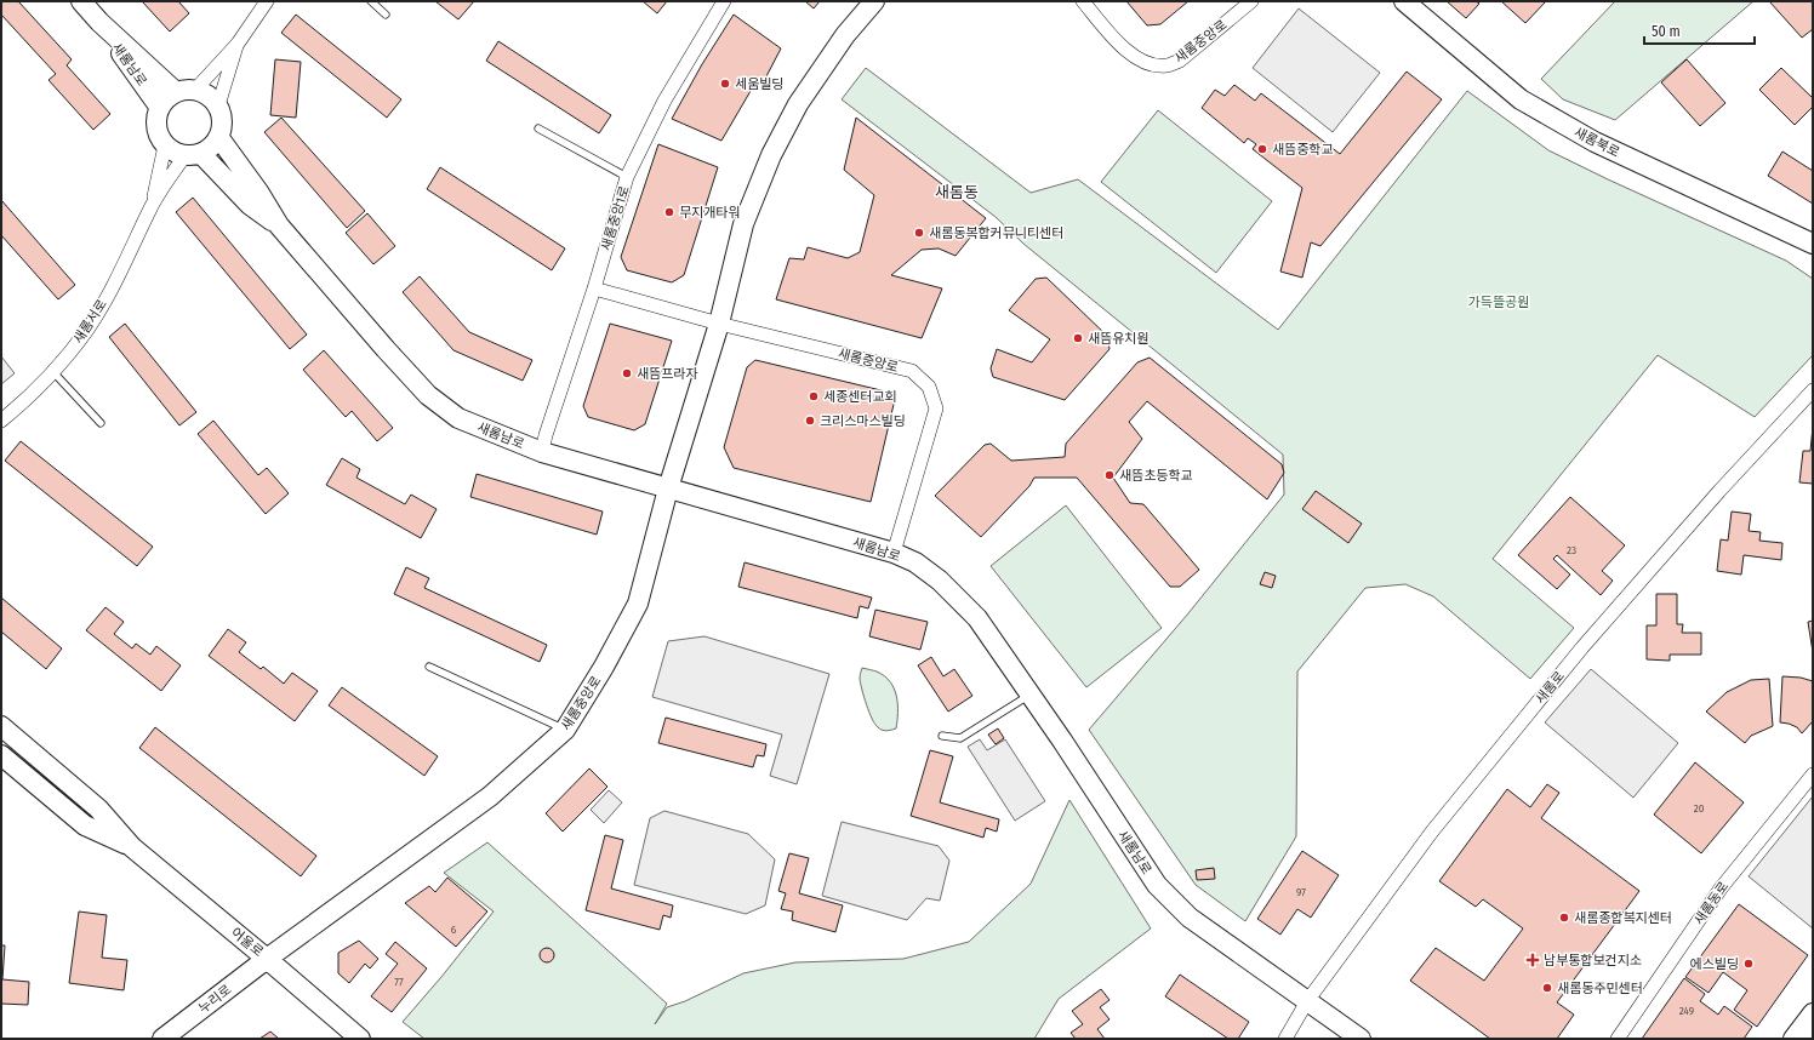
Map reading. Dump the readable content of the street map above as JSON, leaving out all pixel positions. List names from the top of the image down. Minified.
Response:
{"streets":{"street":["새롬중앙로","새롬남로","새롬북로","새롬중앙1로","새롬서로","새롬로","새롬동로","어울로","누리로"]},"crossings":[["새롬중앙로","새롬남로"],["새롬중앙로","어울로"],["새롬중앙로","누리로"],["새롬남로","새롬중앙1로"],["새롬남로","새롬로"],["어울로","누리로"]],"districts":["새롬동"],"parks":["가득뜰공원"],"places":{"other":["세움빌딩","새뜸중학교","무지개타워","새롬동복합커뮤니티센터","새뜸유치원","새뜸프라자","세종센터교회","크리스마스빌딩","새뜸초등학교","새롬종합복지센터","에스빌딩","새롬동주민센터"],"health":["남부통합보건지소"]},"house_numbers":["23","20","97","6","77","249"],"scale_bar":"50 m"}
